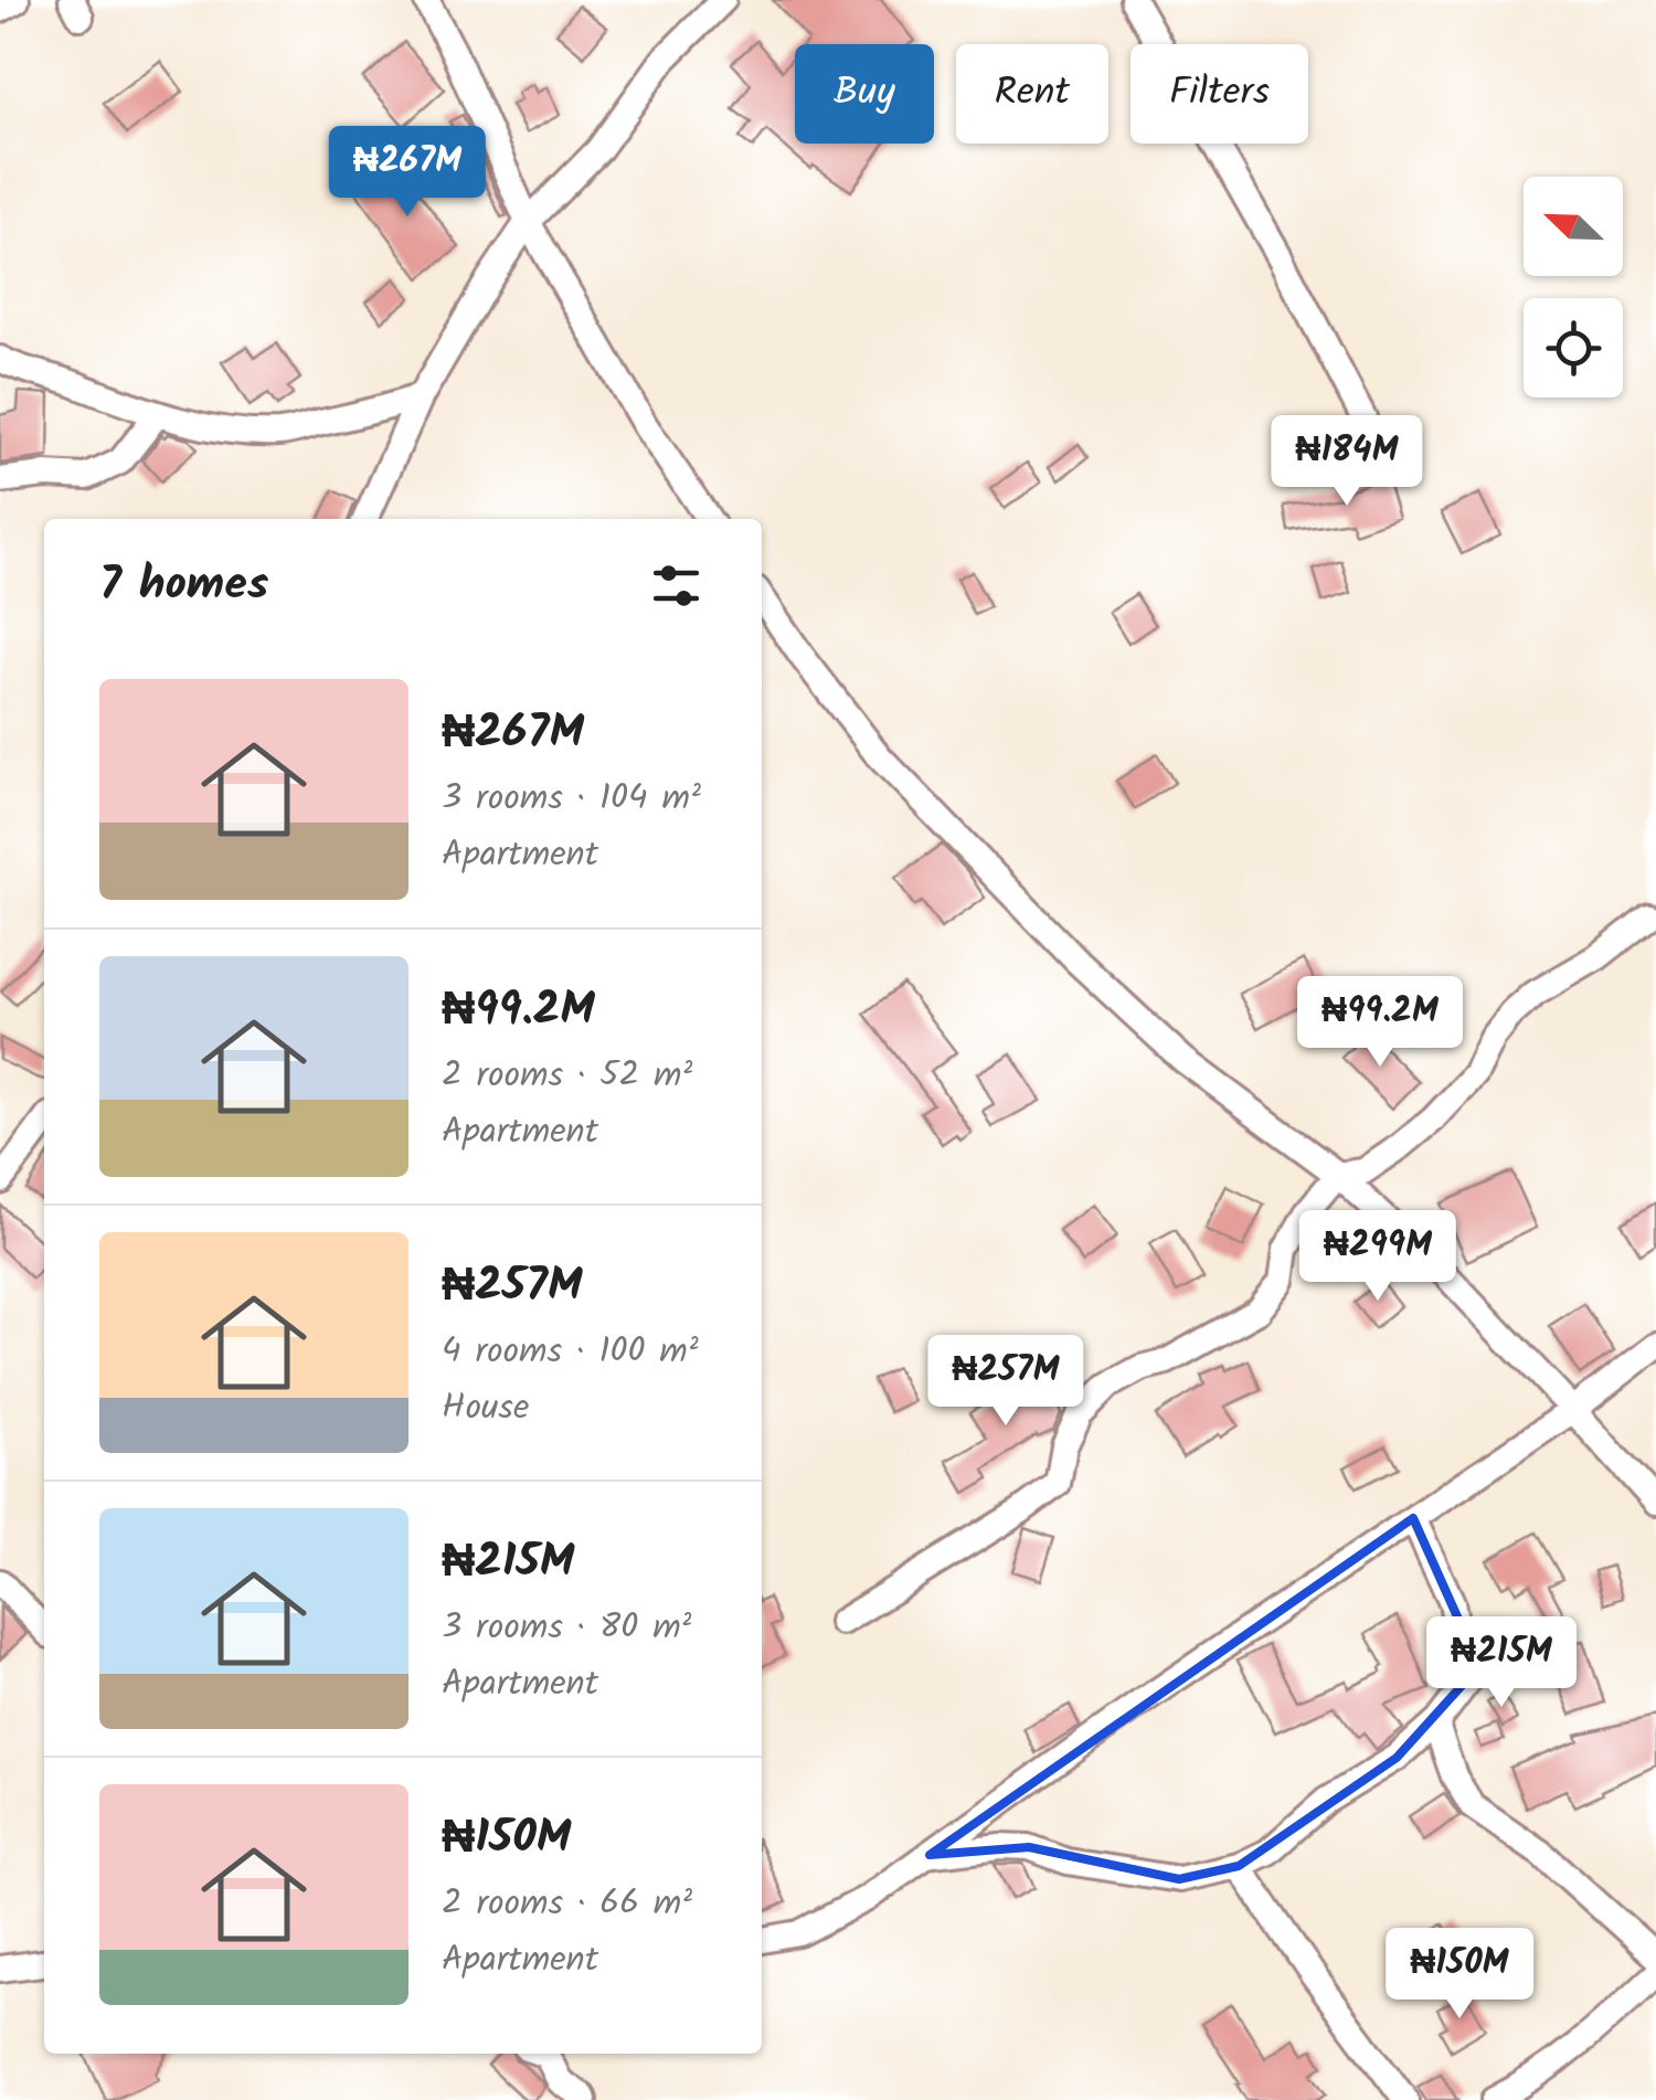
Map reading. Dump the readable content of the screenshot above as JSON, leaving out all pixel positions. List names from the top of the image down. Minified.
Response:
{"north":"top left","page":{"chip":["Buy","Rent","Filters"],"price":["₦267M","₦184M","₦99.2M","₦299M","₦257M","₦215M","₦150M"],"heading":"7 homes","list":[{"name":"₦267M","note":"3 rooms · 104 m² · Apartment"},{"name":"₦99.2M","note":"2 rooms · 52 m² · Apartment"},{"name":"₦257M","note":"4 rooms · 100 m² · House"},{"name":"₦215M","note":"3 rooms · 80 m² · Apartment"},{"name":"₦150M","note":"2 rooms · 66 m² · Apartment"}]}}
